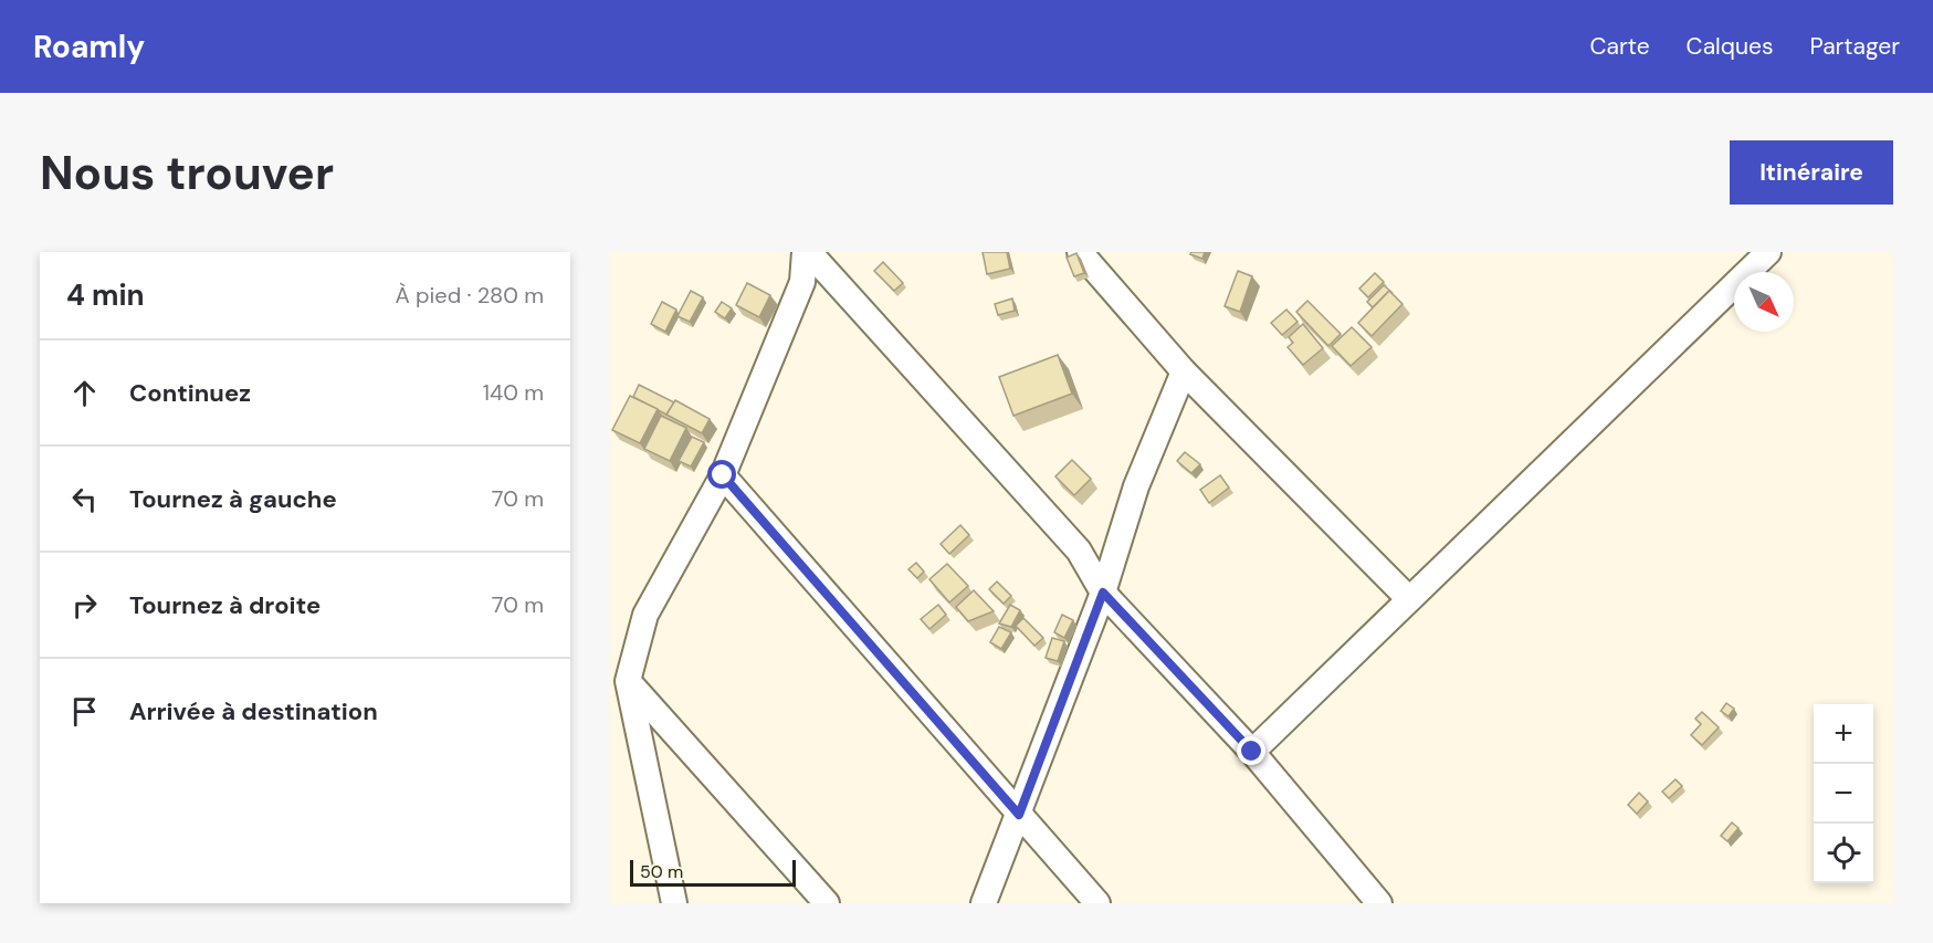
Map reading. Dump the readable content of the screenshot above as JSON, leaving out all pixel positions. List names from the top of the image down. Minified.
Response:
{"scale_bar":"50 m","north":"bottom right","page":{"header":"Roamly","nav":["Carte","Calques","Partager"],"buttons":"Itinéraire","title":"Nous trouver","heading":["4 min","À pied · 280 m"],"list":[["Continuez","140 m"],["Tournez à gauche","70 m"],["Tournez à droite","70 m"],"Arrivée à destination"],"map_buttons":["+","−"],"scale":"50 m"}}
